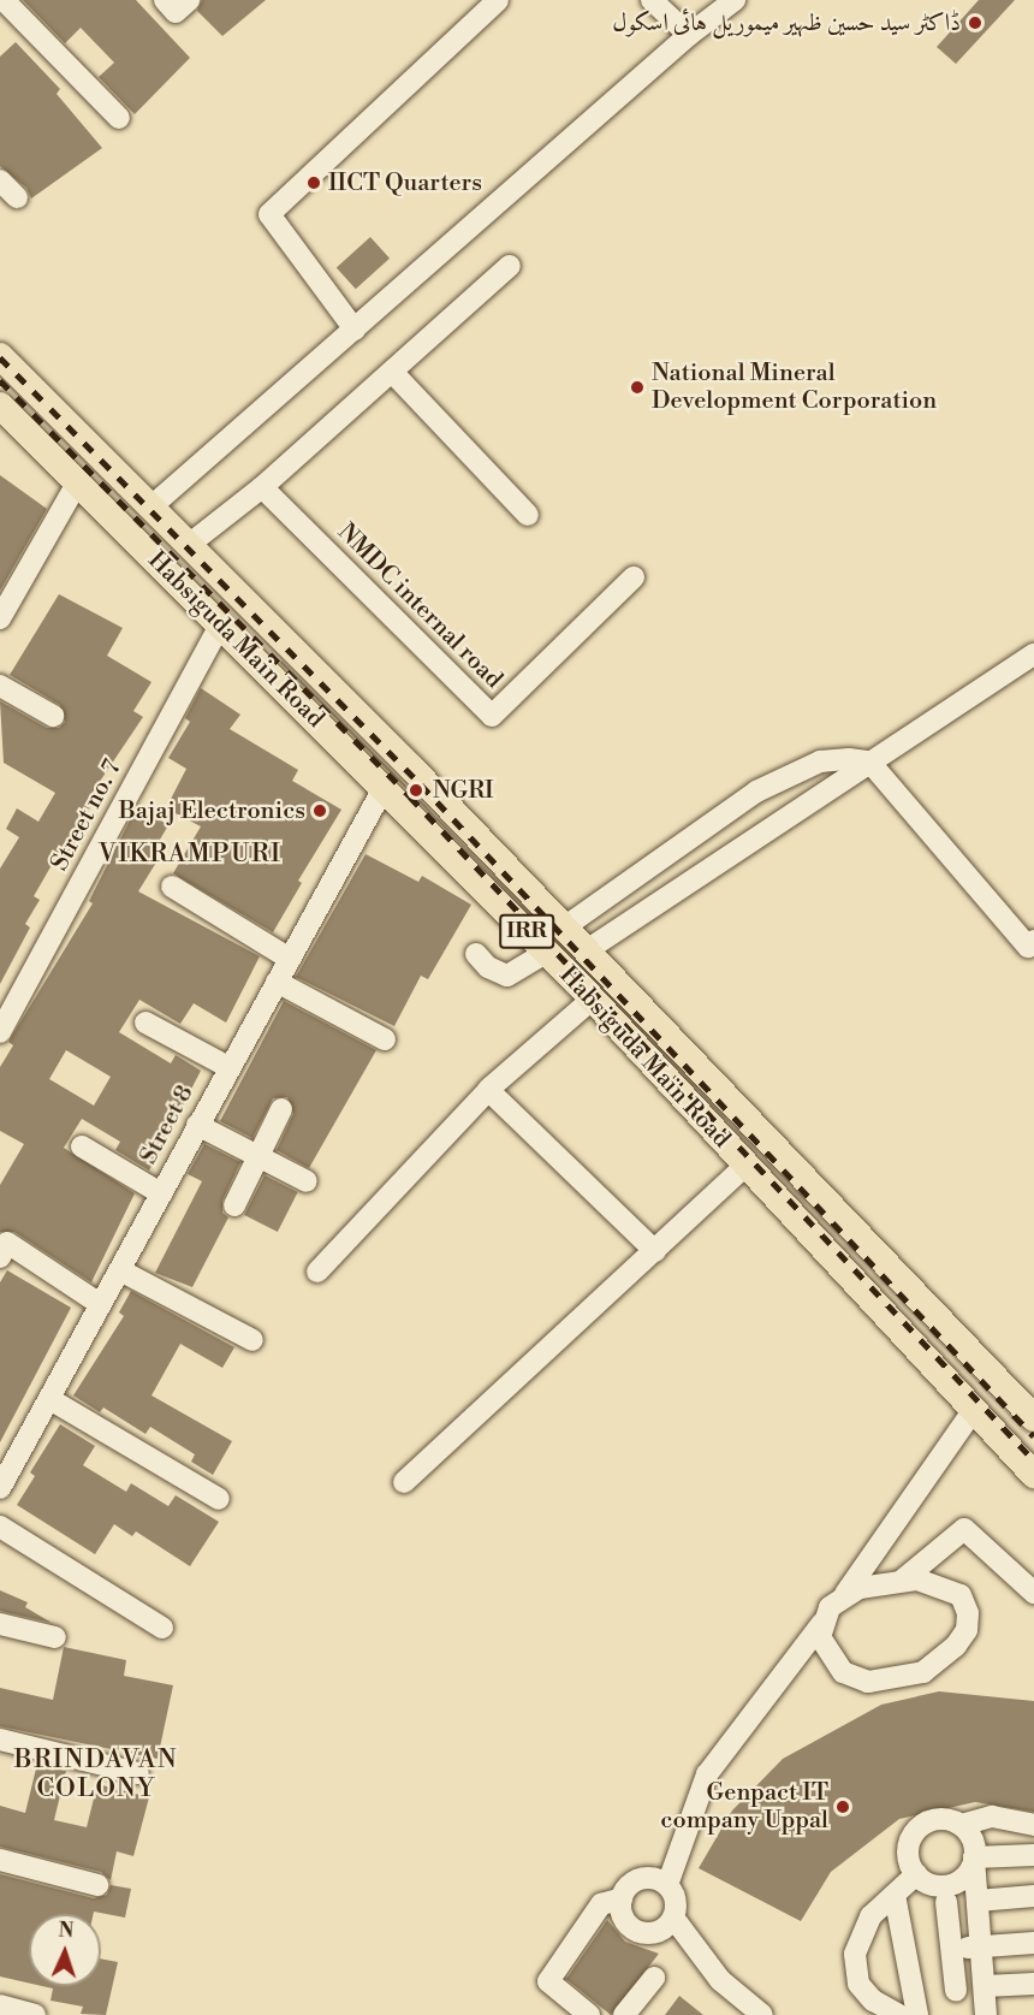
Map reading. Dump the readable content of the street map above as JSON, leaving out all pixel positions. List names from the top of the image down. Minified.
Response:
{"streets":{"main road":["Habsiguda Main Road","IRR"],"street":["NMDC internal road","Street no. 7","Street 8"]},"crossings":[["Habsiguda Main Road","Street no. 7"],["Habsiguda Main Road","Street 8"]],"districts":["VIKRAMPURI","BRINDAVAN COLONY"],"places":["ڈاکٹر سید حسین ظہیر میموریل ہائی اسکول","IICT Quarters","National Mineral Development Corporation","NGRI","Bajaj Electronics","Genpact IT company Uppal"],"north":"top"}
